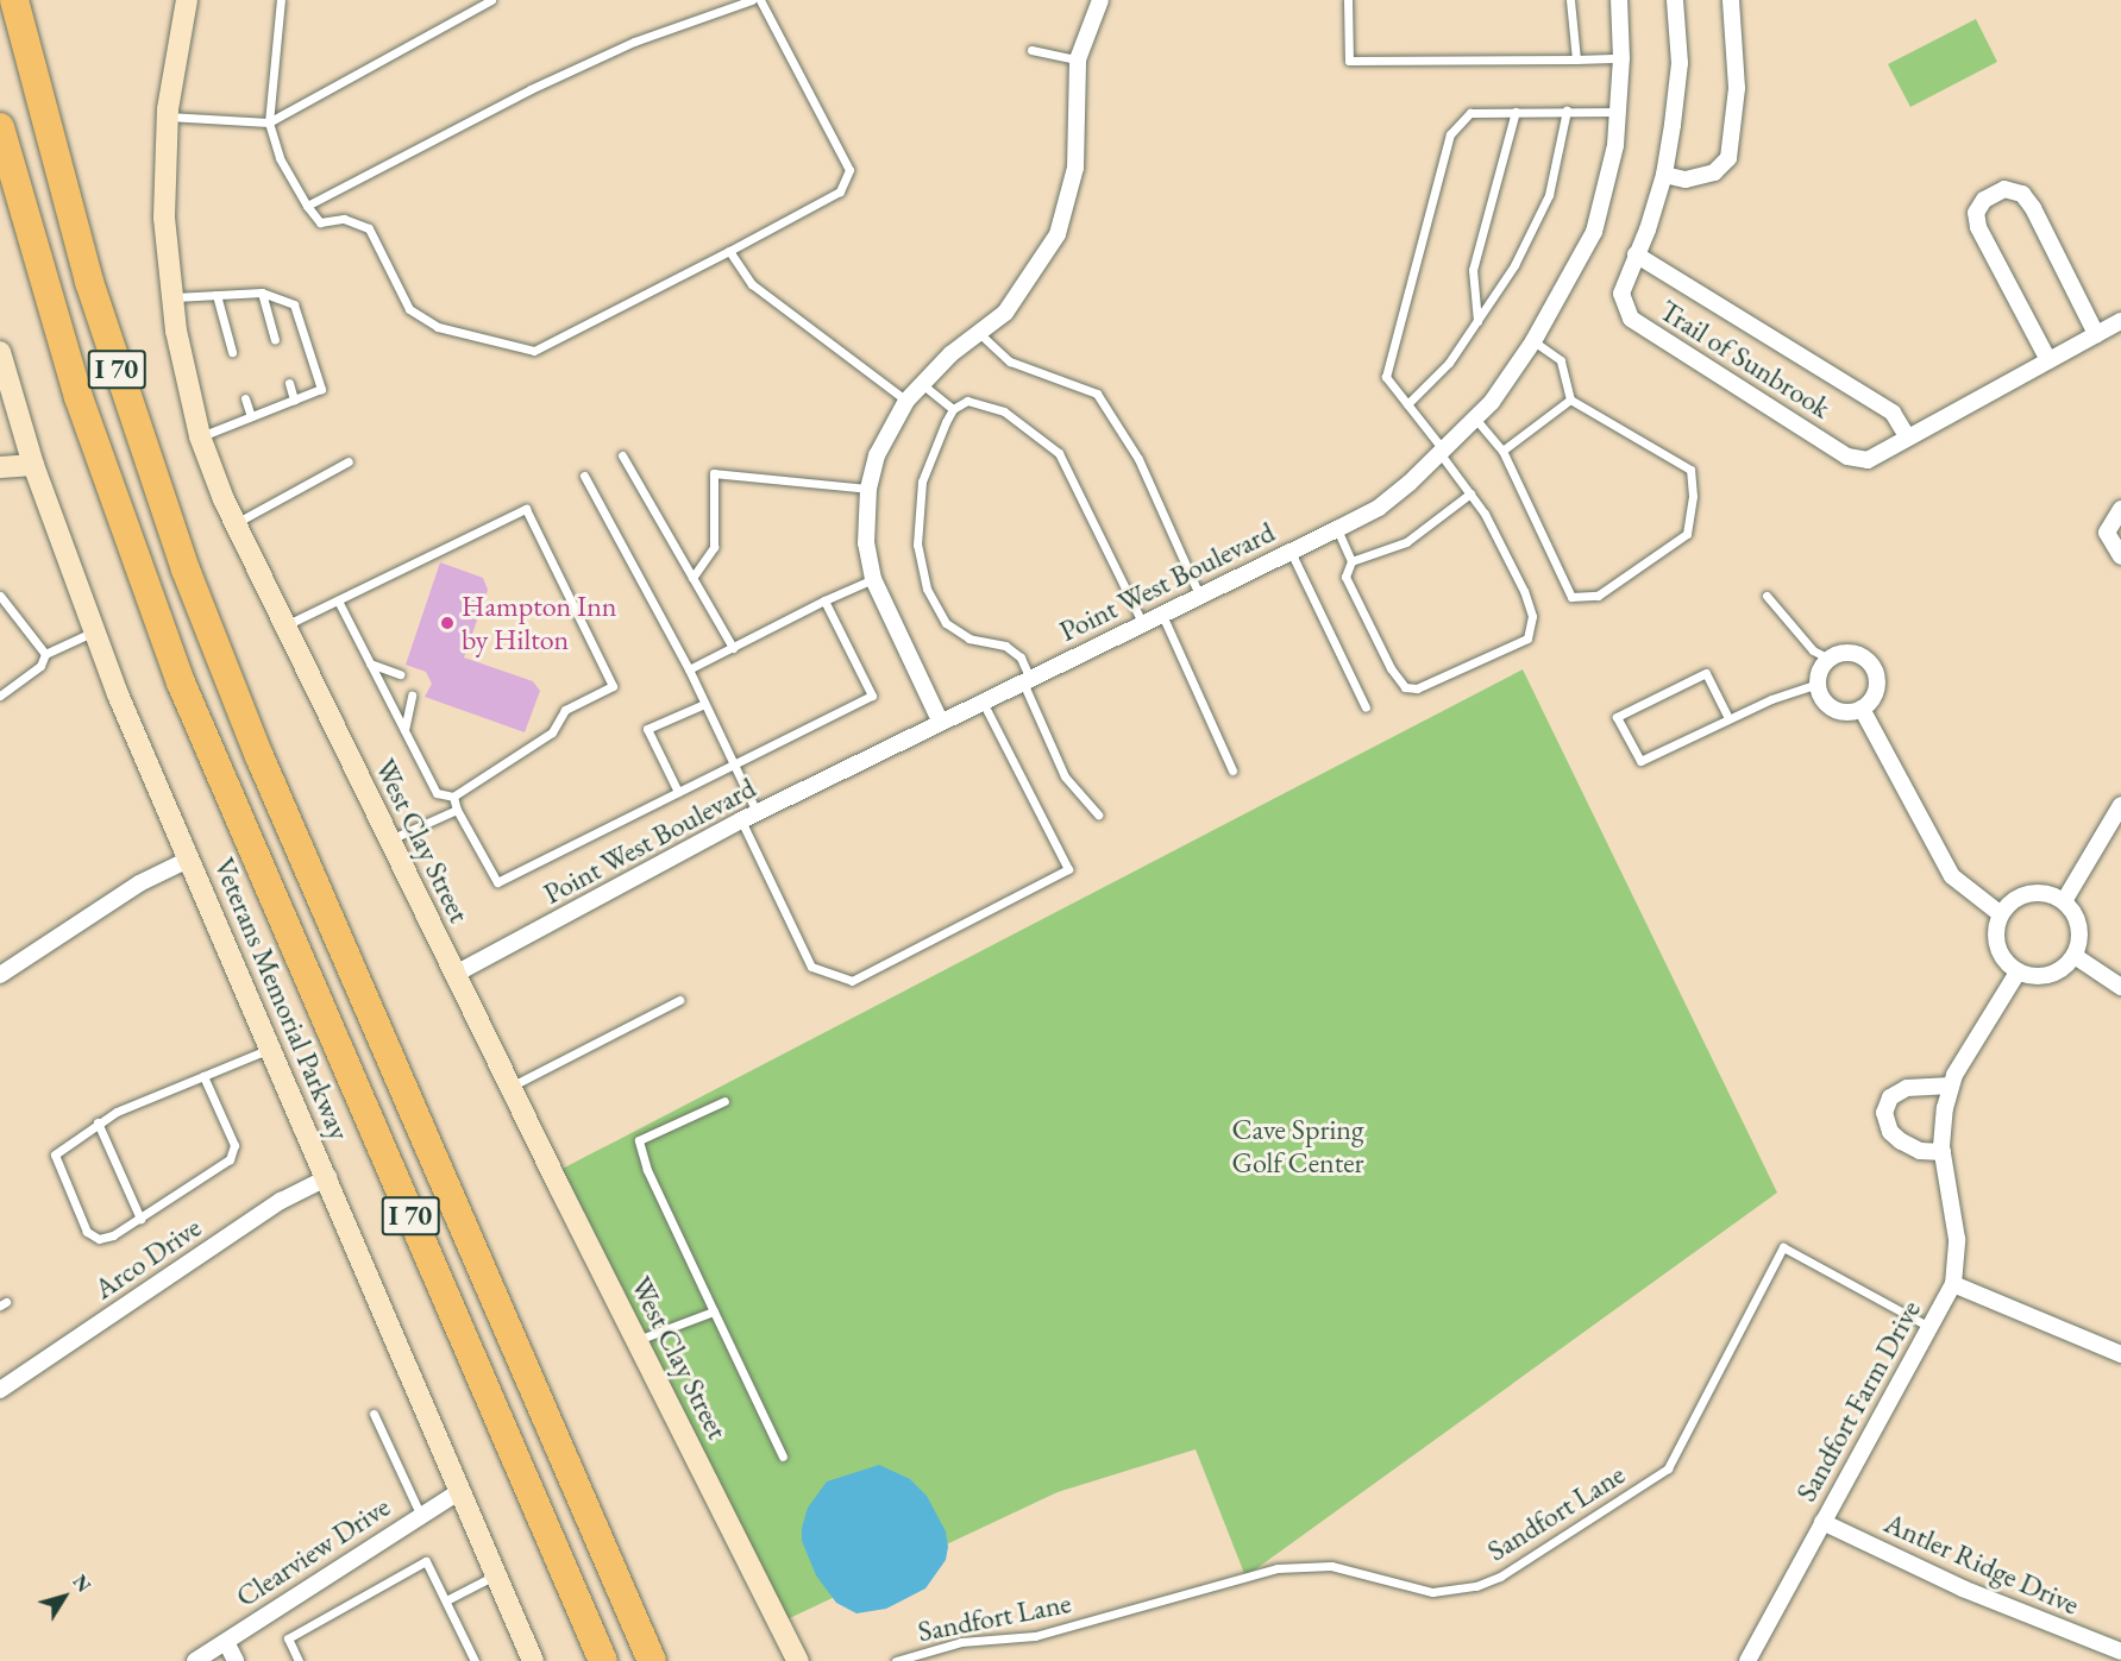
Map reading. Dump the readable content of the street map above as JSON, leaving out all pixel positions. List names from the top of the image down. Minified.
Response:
{"streets":{"highway":["I 70"],"street":["Trail of Sunbrook","Point West Boulevard","West Clay Street","Veterans Memorial Parkway","Arco Drive","Sandfort Farm Drive","Clearview Drive","Antler Ridge Drive"],"lane":["Sandfort Lane"]},"crossings":[["Point West Boulevard","West Clay Street"],["Veterans Memorial Parkway","Arco Drive"],["Veterans Memorial Parkway","Clearview Drive"],["Sandfort Farm Drive","Sandfort Lane"],["Sandfort Farm Drive","Antler Ridge Drive"]],"parks":["Cave Spring Golf Center"],"places":["Hampton Inn by Hilton"],"north":"top right"}
